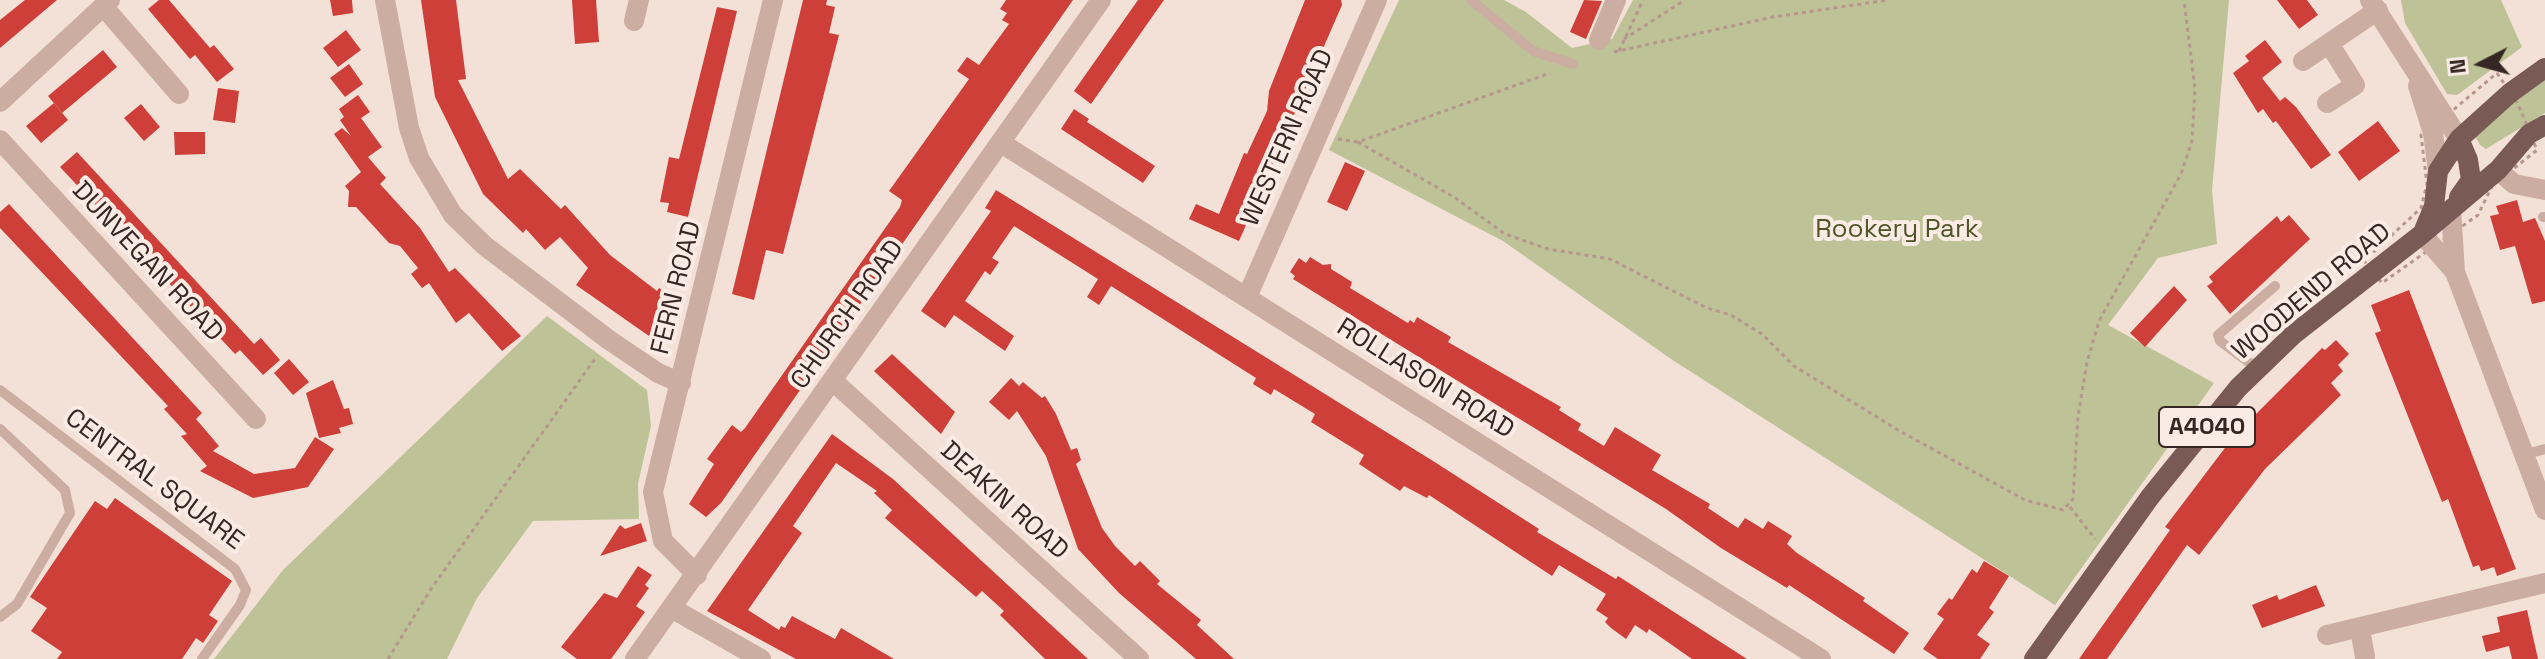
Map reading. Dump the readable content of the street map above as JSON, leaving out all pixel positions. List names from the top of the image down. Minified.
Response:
{"streets":{"main road":["WOODEND ROAD","A4040"],"street":["WESTERN ROAD","DUNVEGAN ROAD","FERN ROAD","CHURCH ROAD","ROLLASON ROAD","DEAKIN ROAD"],"lane":["CENTRAL SQUARE"]},"crossings":[["WESTERN ROAD","ROLLASON ROAD"],["FERN ROAD","CHURCH ROAD"],["WOODEND ROAD","A4040"],["CHURCH ROAD","ROLLASON ROAD"],["CHURCH ROAD","DEAKIN ROAD"]],"parks":["Rookery Park"],"north":"left"}
